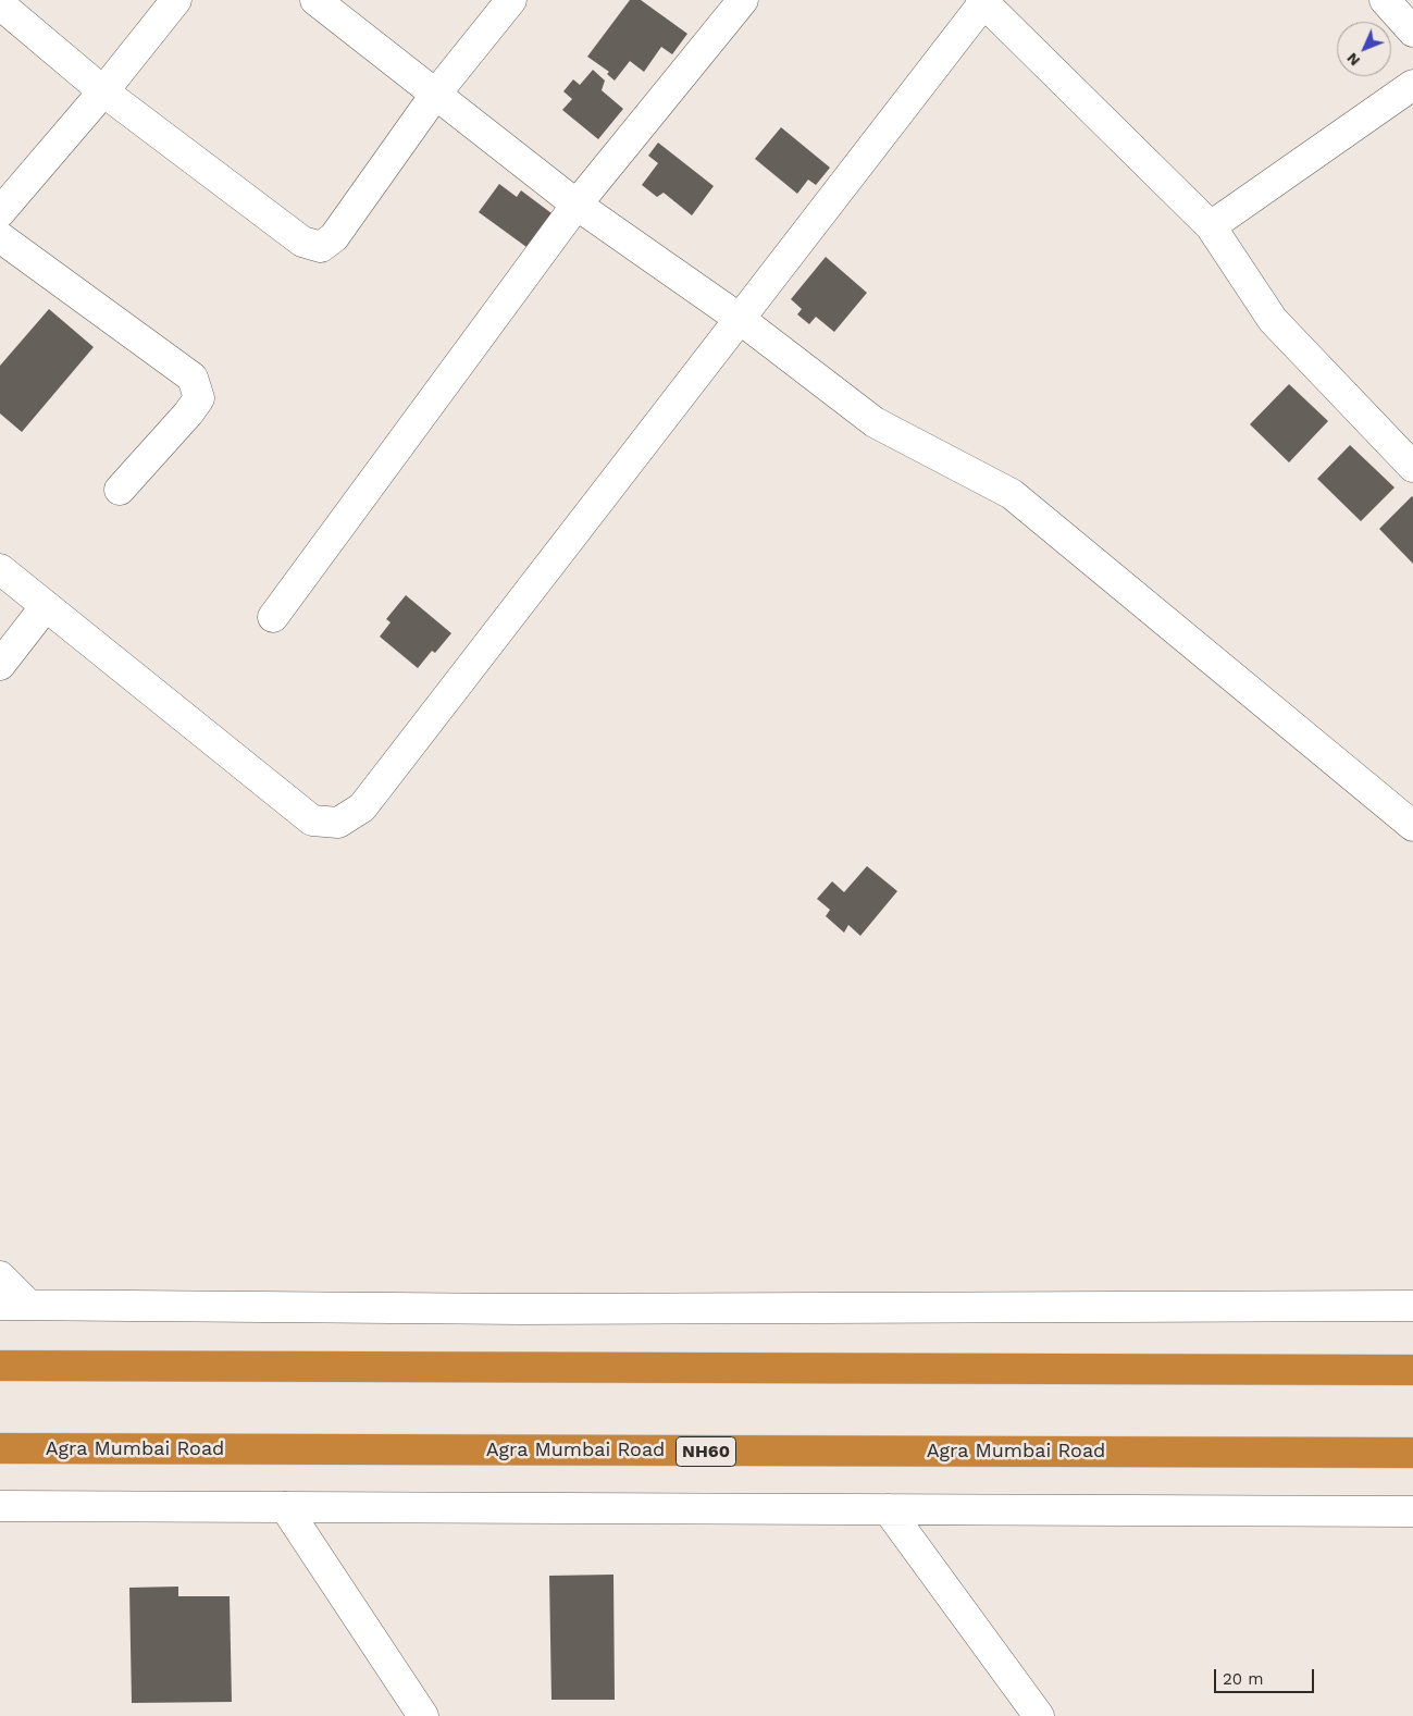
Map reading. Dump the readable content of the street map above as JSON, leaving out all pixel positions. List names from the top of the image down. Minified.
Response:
{"streets":{"highway":["Agra Mumbai Road","NH60"]},"scale_bar":"20 m","north":"bottom left"}
